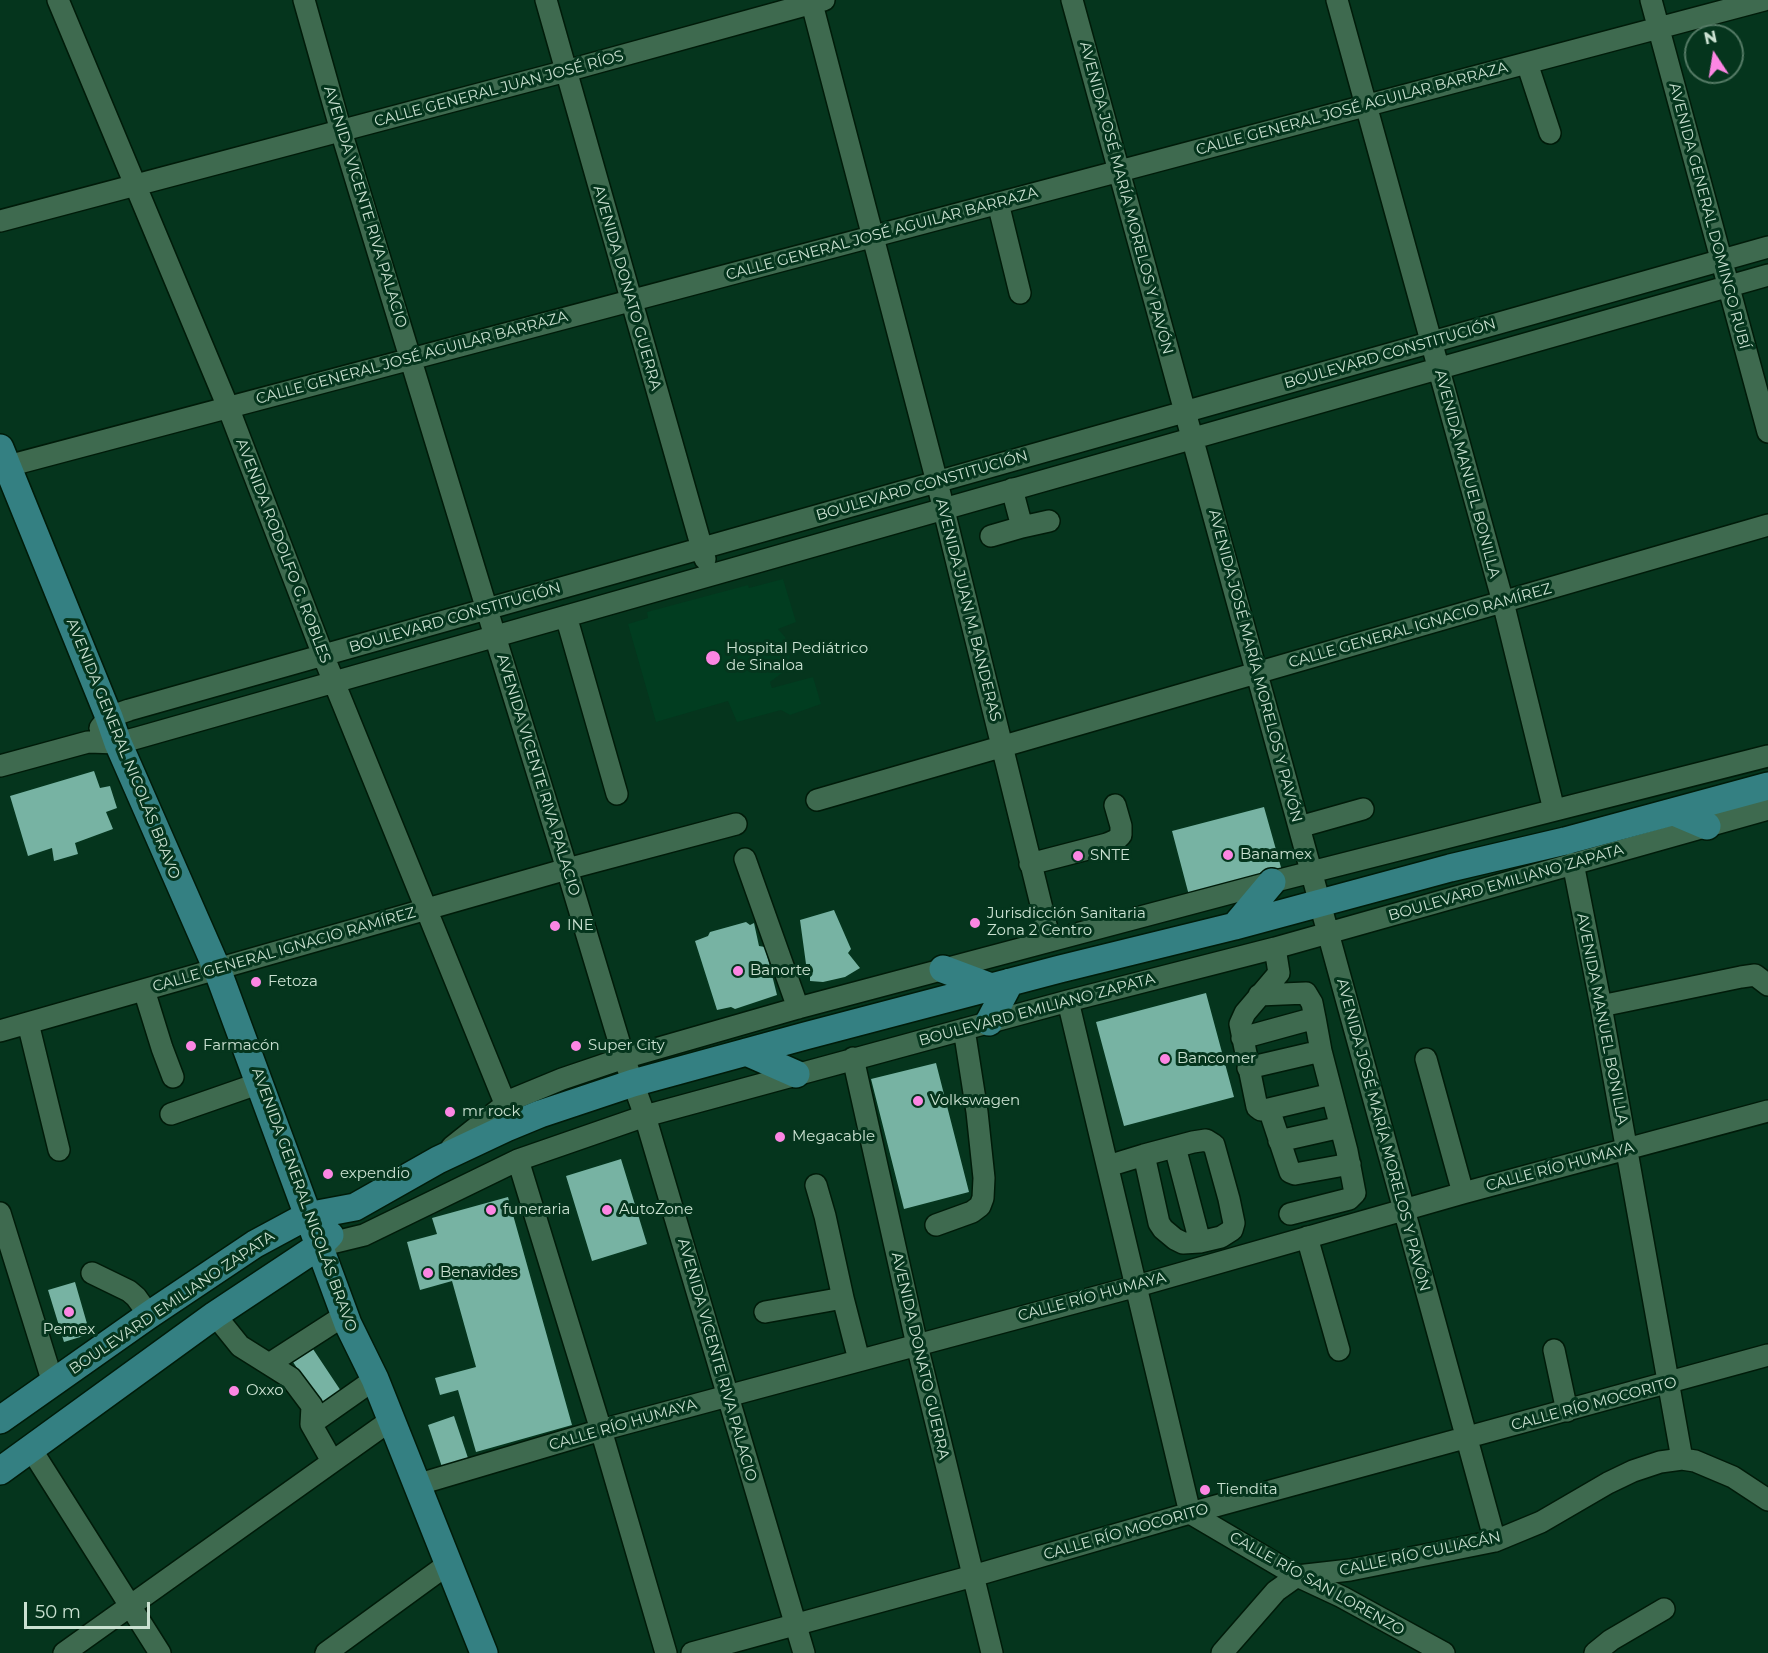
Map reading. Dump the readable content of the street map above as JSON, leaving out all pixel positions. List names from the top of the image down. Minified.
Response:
{"streets":{"main road":["AVENIDA GENERAL NICOLÁS BRAVO","BOULEVARD EMILIANO ZAPATA"],"street":["CALLE GENERAL JUAN JOSÉ RÍOS","CALLE GENERAL JOSÉ AGUILAR BARRAZA","AVENIDA JOSÉ MARÍA MORELOS Y PAVÓN","AVENIDA VICENTE RIVA PALACIO","AVENIDA GENERAL DOMINGO RUBÍ","AVENIDA DONATO GUERRA","BOULEVARD CONSTITUCIÓN","AVENIDA MANUEL BONILLA","AVENIDA RODOLFO G. ROBLES","AVENIDA JUAN M. BANDERAS","CALLE GENERAL IGNACIO RAMÍREZ","CALLE RÍO HUMAYA","CALLE RÍO MOCORITO","CALLE RÍO CULIACÁN","CALLE RÍO SAN LORENZO"]},"crossings":[["CALLE GENERAL JUAN JOSÉ RÍOS","AVENIDA VICENTE RIVA PALACIO"],["CALLE GENERAL JUAN JOSÉ RÍOS","AVENIDA DONATO GUERRA"],["CALLE GENERAL JUAN JOSÉ RÍOS","AVENIDA RODOLFO G. ROBLES"],["CALLE GENERAL JUAN JOSÉ RÍOS","AVENIDA JUAN M. BANDERAS"],["CALLE GENERAL JOSÉ AGUILAR BARRAZA","AVENIDA JOSÉ MARÍA MORELOS Y PAVÓN"],["CALLE GENERAL JOSÉ AGUILAR BARRAZA","AVENIDA VICENTE RIVA PALACIO"],["CALLE GENERAL JOSÉ AGUILAR BARRAZA","AVENIDA GENERAL DOMINGO RUBÍ"],["CALLE GENERAL JOSÉ AGUILAR BARRAZA","AVENIDA DONATO GUERRA"],["CALLE GENERAL JOSÉ AGUILAR BARRAZA","AVENIDA MANUEL BONILLA"],["CALLE GENERAL JOSÉ AGUILAR BARRAZA","AVENIDA RODOLFO G. ROBLES"],["CALLE GENERAL JOSÉ AGUILAR BARRAZA","AVENIDA JUAN M. BANDERAS"],["CALLE GENERAL JOSÉ AGUILAR BARRAZA","AVENIDA GENERAL NICOLÁS BRAVO"],["AVENIDA JOSÉ MARÍA MORELOS Y PAVÓN","BOULEVARD CONSTITUCIÓN"],["AVENIDA JOSÉ MARÍA MORELOS Y PAVÓN","CALLE GENERAL IGNACIO RAMÍREZ"],["AVENIDA JOSÉ MARÍA MORELOS Y PAVÓN","BOULEVARD EMILIANO ZAPATA"],["AVENIDA JOSÉ MARÍA MORELOS Y PAVÓN","CALLE RÍO HUMAYA"],["AVENIDA JOSÉ MARÍA MORELOS Y PAVÓN","CALLE RÍO MOCORITO"],["AVENIDA JOSÉ MARÍA MORELOS Y PAVÓN","CALLE RÍO CULIACÁN"],["AVENIDA VICENTE RIVA PALACIO","BOULEVARD CONSTITUCIÓN"],["AVENIDA VICENTE RIVA PALACIO","CALLE GENERAL IGNACIO RAMÍREZ"],["AVENIDA VICENTE RIVA PALACIO","BOULEVARD EMILIANO ZAPATA"],["AVENIDA VICENTE RIVA PALACIO","CALLE RÍO HUMAYA"],["AVENIDA VICENTE RIVA PALACIO","CALLE RÍO MOCORITO"],["AVENIDA GENERAL DOMINGO RUBÍ","BOULEVARD CONSTITUCIÓN"],["AVENIDA DONATO GUERRA","BOULEVARD CONSTITUCIÓN"],["AVENIDA DONATO GUERRA","BOULEVARD EMILIANO ZAPATA"],["AVENIDA DONATO GUERRA","CALLE RÍO HUMAYA"],["AVENIDA DONATO GUERRA","CALLE RÍO MOCORITO"],["BOULEVARD CONSTITUCIÓN","AVENIDA MANUEL BONILLA"],["BOULEVARD CONSTITUCIÓN","AVENIDA RODOLFO G. ROBLES"],["BOULEVARD CONSTITUCIÓN","AVENIDA JUAN M. BANDERAS"],["BOULEVARD CONSTITUCIÓN","AVENIDA GENERAL NICOLÁS BRAVO"],["AVENIDA MANUEL BONILLA","CALLE GENERAL IGNACIO RAMÍREZ"],["AVENIDA MANUEL BONILLA","BOULEVARD EMILIANO ZAPATA"],["AVENIDA MANUEL BONILLA","CALLE RÍO HUMAYA"],["AVENIDA MANUEL BONILLA","CALLE RÍO MOCORITO"],["AVENIDA MANUEL BONILLA","CALLE RÍO CULIACÁN"],["AVENIDA RODOLFO G. ROBLES","CALLE GENERAL IGNACIO RAMÍREZ"],["AVENIDA RODOLFO G. ROBLES","BOULEVARD EMILIANO ZAPATA"],["AVENIDA JUAN M. BANDERAS","CALLE GENERAL IGNACIO RAMÍREZ"],["AVENIDA JUAN M. BANDERAS","BOULEVARD EMILIANO ZAPATA"],["CALLE GENERAL IGNACIO RAMÍREZ","AVENIDA GENERAL NICOLÁS BRAVO"],["AVENIDA GENERAL NICOLÁS BRAVO","BOULEVARD EMILIANO ZAPATA"],["AVENIDA GENERAL NICOLÁS BRAVO","CALLE RÍO HUMAYA"],["CALLE RÍO MOCORITO","CALLE RÍO SAN LORENZO"],["CALLE RÍO CULIACÁN","CALLE RÍO SAN LORENZO"]],"places":["Hospital Pediátrico de Sinaloa","Banamex","SNTE","Jurisdicción Sanitaria Zona 2 Centro","INE","Banorte","Fetoza","Farmacón","Super City","Bancomer","Volkswagen","mr rock","Megacable","expendio","funeraria","AutoZone","Benavides","Pemex","Oxxo","Tiendita"],"scale_bar":"50 m","north":"top"}
